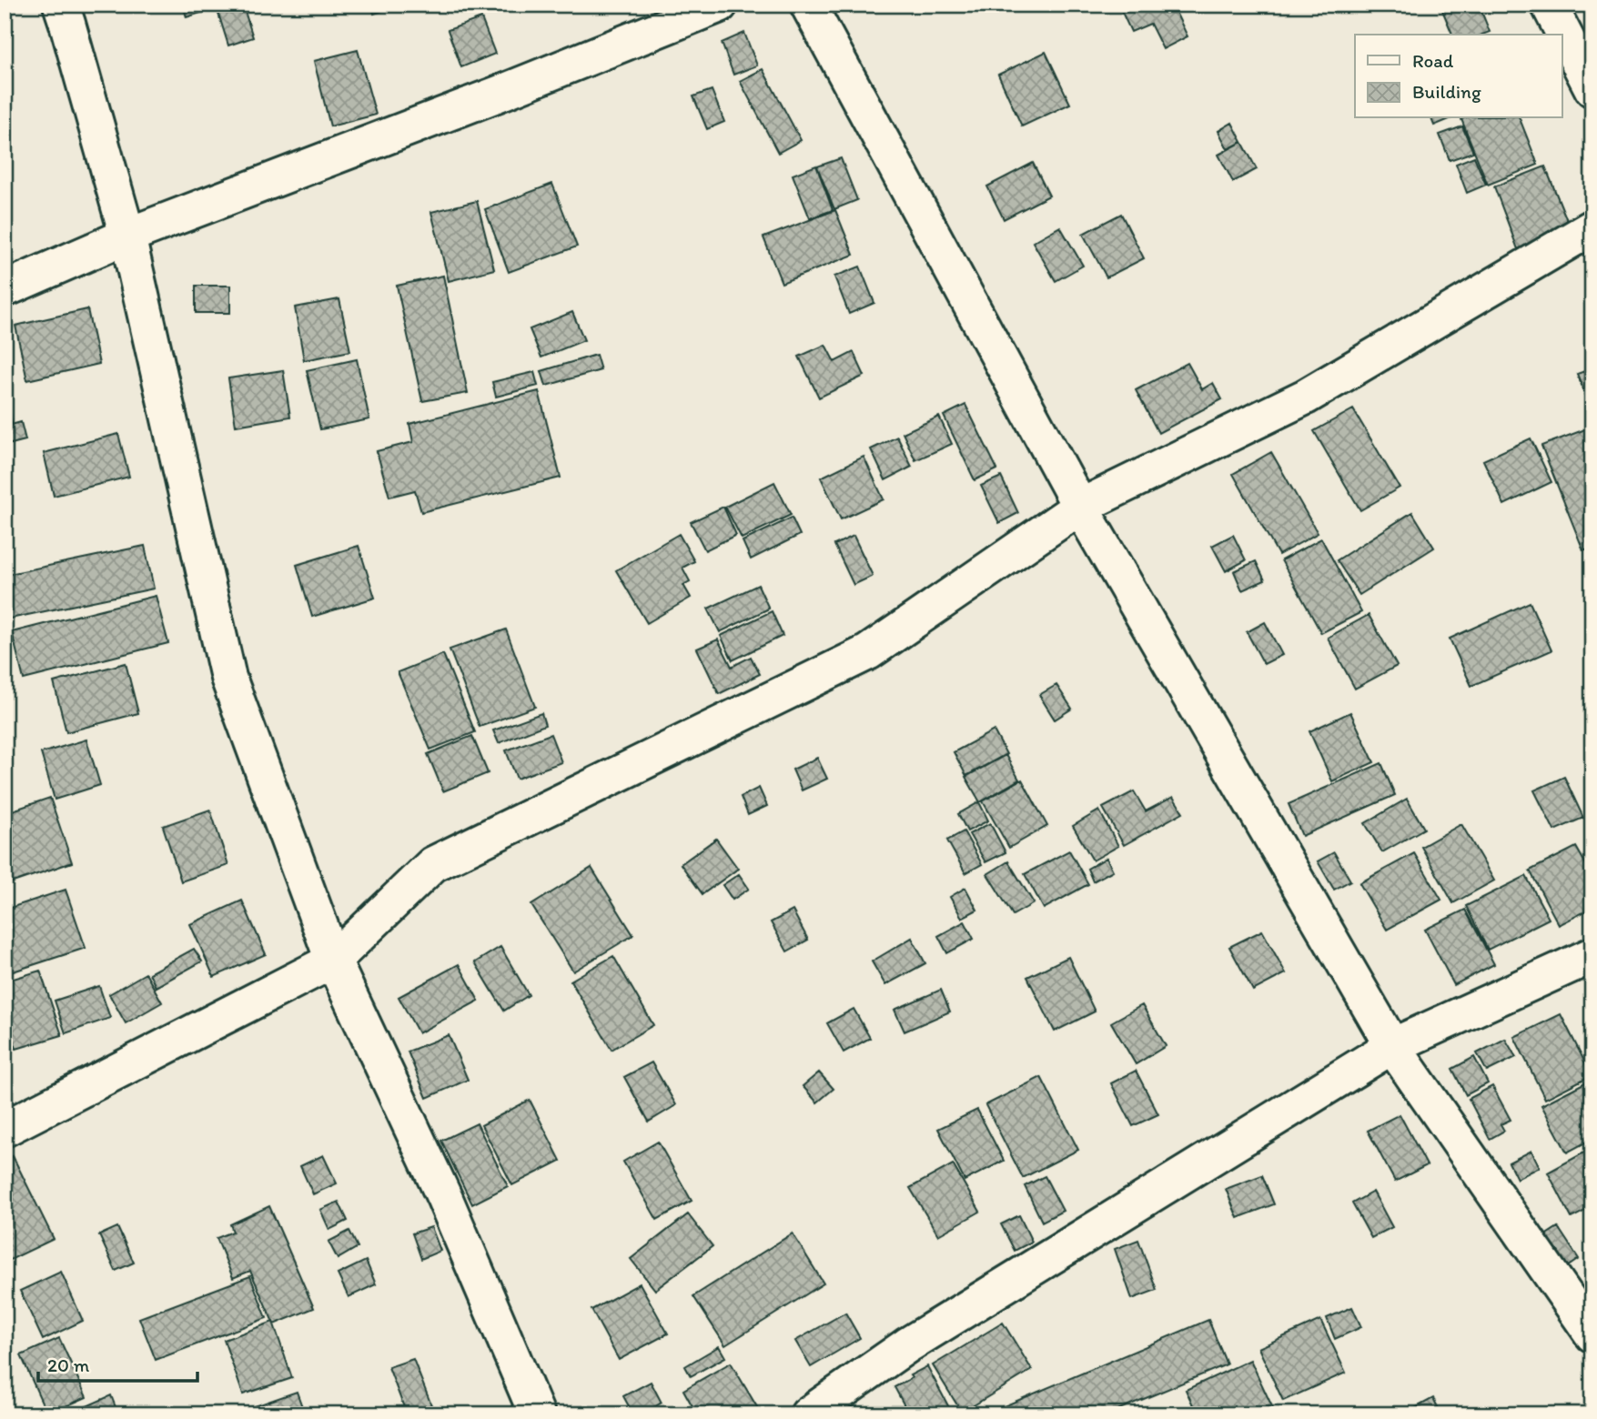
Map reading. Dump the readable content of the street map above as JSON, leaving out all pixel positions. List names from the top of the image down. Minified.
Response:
{"legend":["Road","Building"],"scale_bar":"20 m"}
